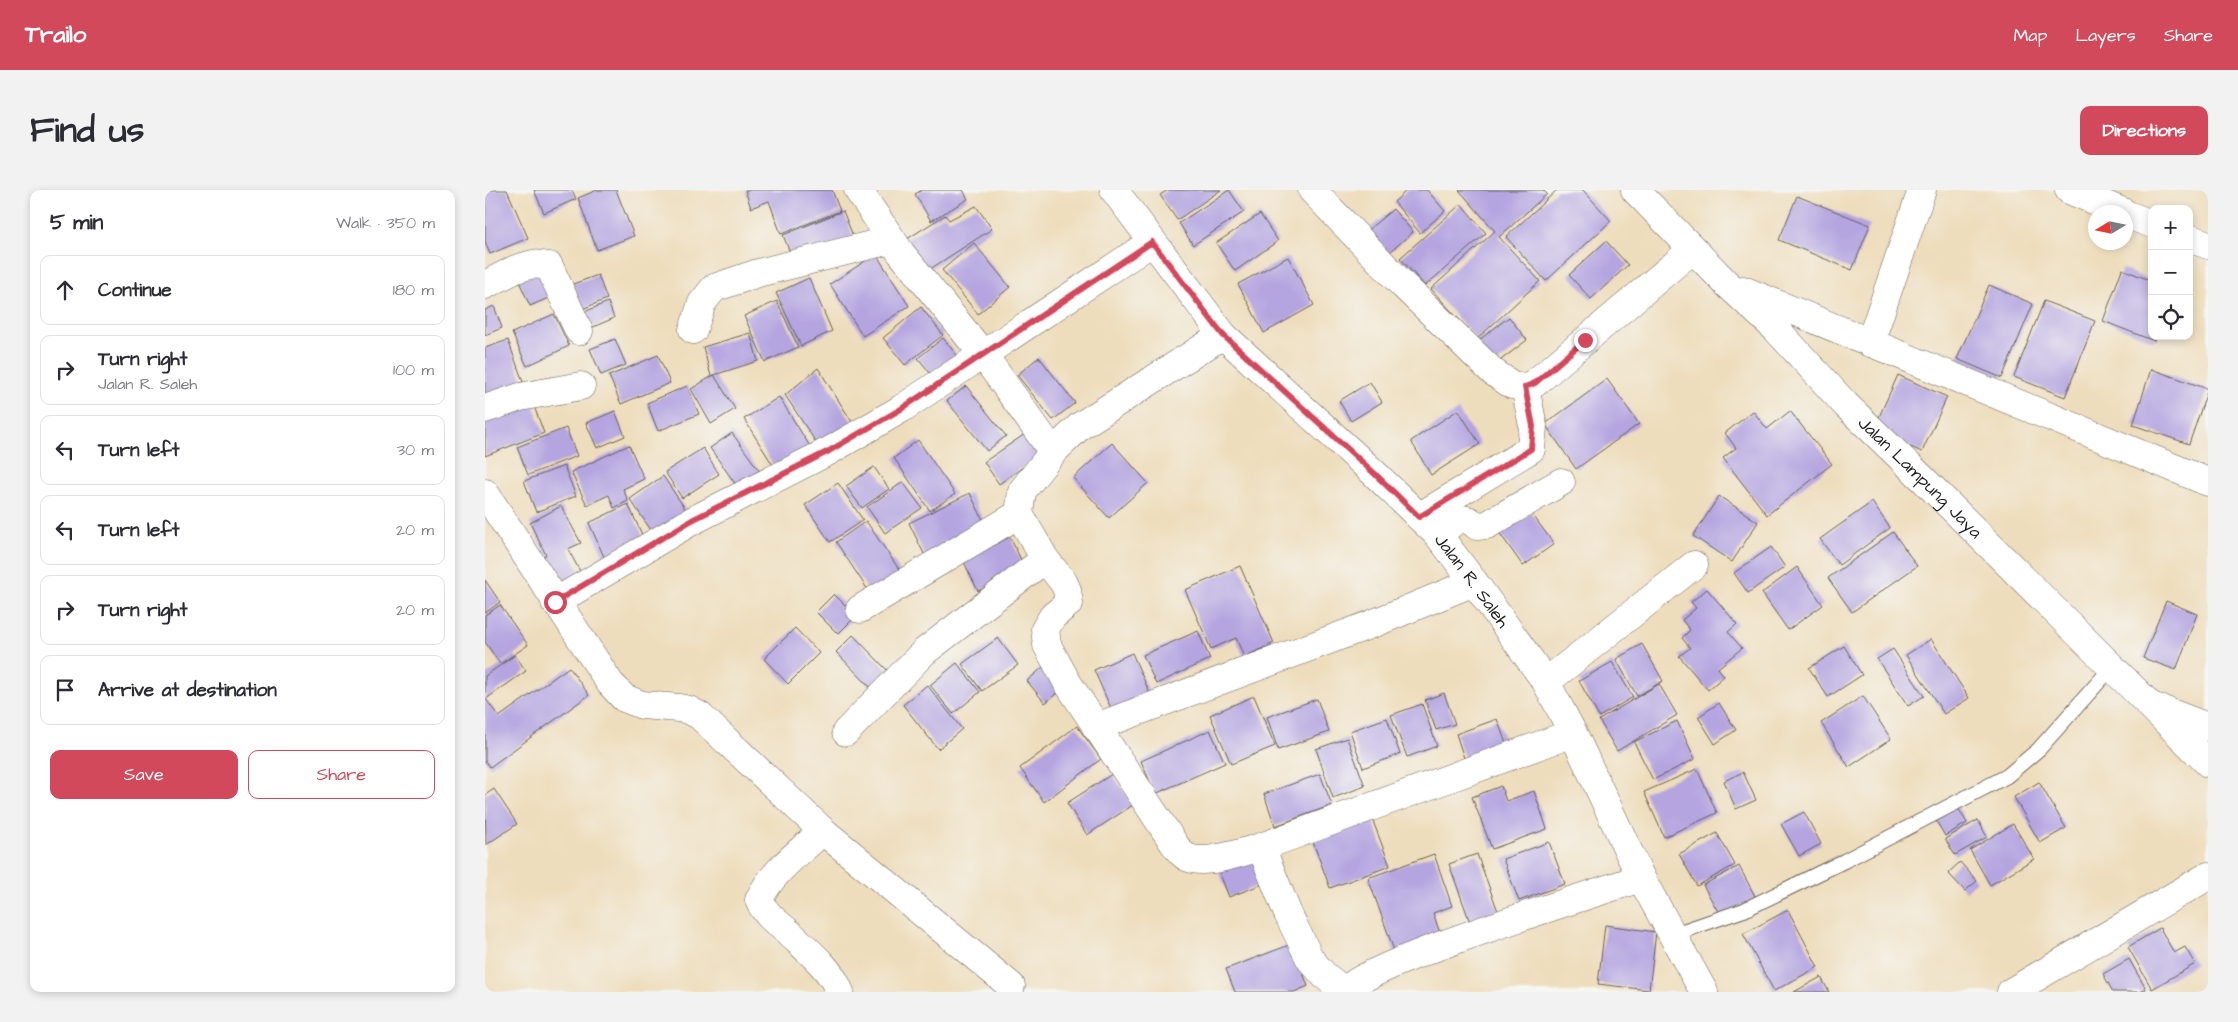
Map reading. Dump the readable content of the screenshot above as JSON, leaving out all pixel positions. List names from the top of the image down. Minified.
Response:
{"streets":{"street":["Jalan Lampung Jaya","Jalan R. Saleh"]},"north":"left","page":{"header":"Trailo","nav":["Map","Layers","Share"],"title":"Find us","buttons":["Directions",["Save","Share"]],"heading":["5 min","Walk · 350 m"],"map_buttons":["+","−"],"list":[["Continue","180 m"],["Turn right","Jalan R. Saleh","100 m"],["Turn left","30 m"],["Turn left","20 m"],["Turn right","20 m"],"Arrive at destination"]}}
